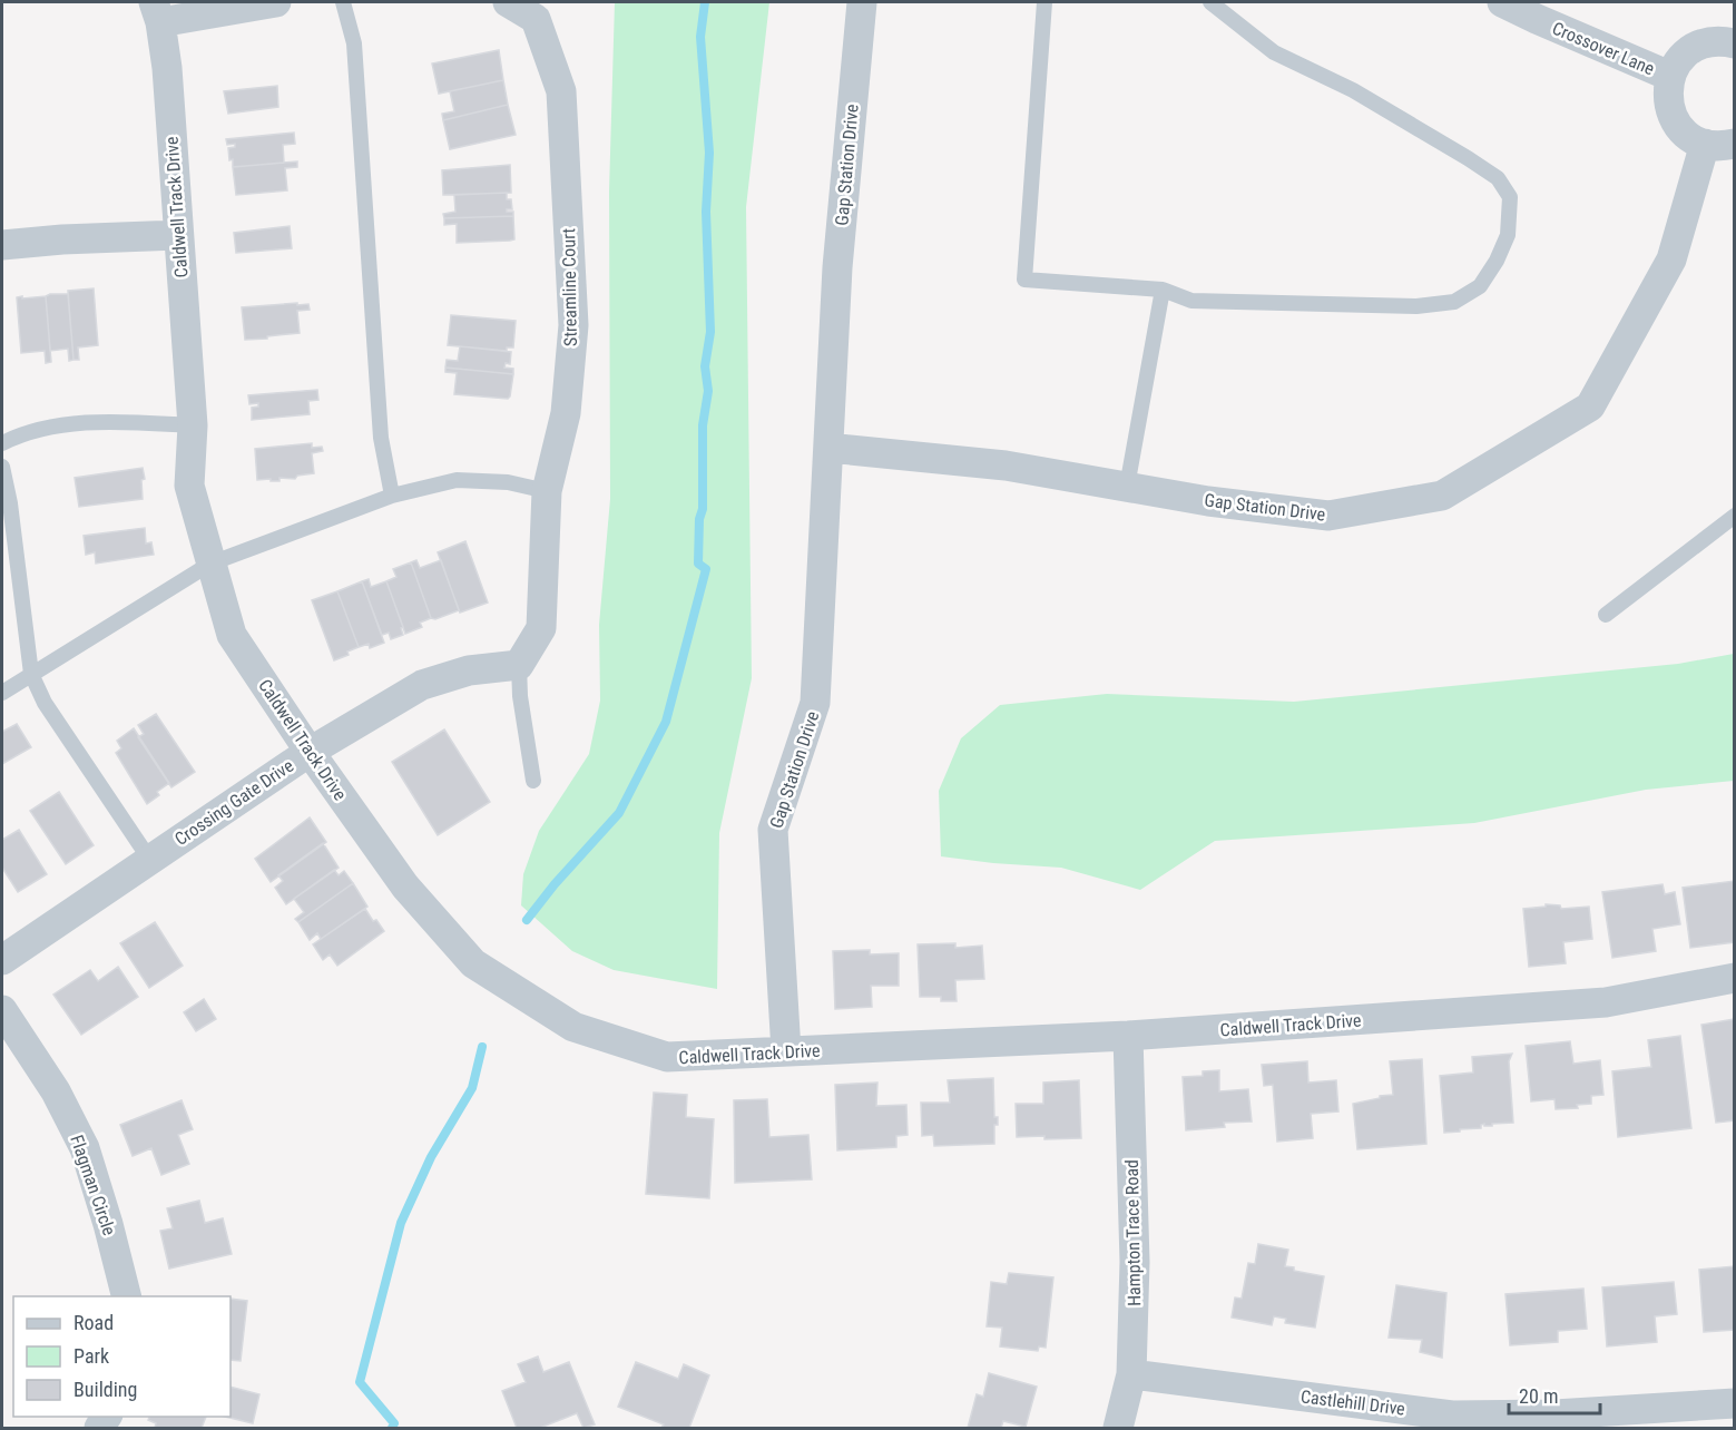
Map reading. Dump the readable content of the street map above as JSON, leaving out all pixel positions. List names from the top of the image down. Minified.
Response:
{"streets":{"street":["Crossover Lane","Gap Station Drive","Caldwell Track Drive","Streamline Court","Crossing Gate Drive","Flagman Circle","Hampton Trace Road","Castlehill Drive"]},"crossings":[["Gap Station Drive","Caldwell Track Drive"],["Caldwell Track Drive","Crossing Gate Drive"],["Caldwell Track Drive","Hampton Trace Road"],["Streamline Court","Crossing Gate Drive"],["Hampton Trace Road","Castlehill Drive"]],"legend":["Road","Park","Building"],"scale_bar":"20 m"}
